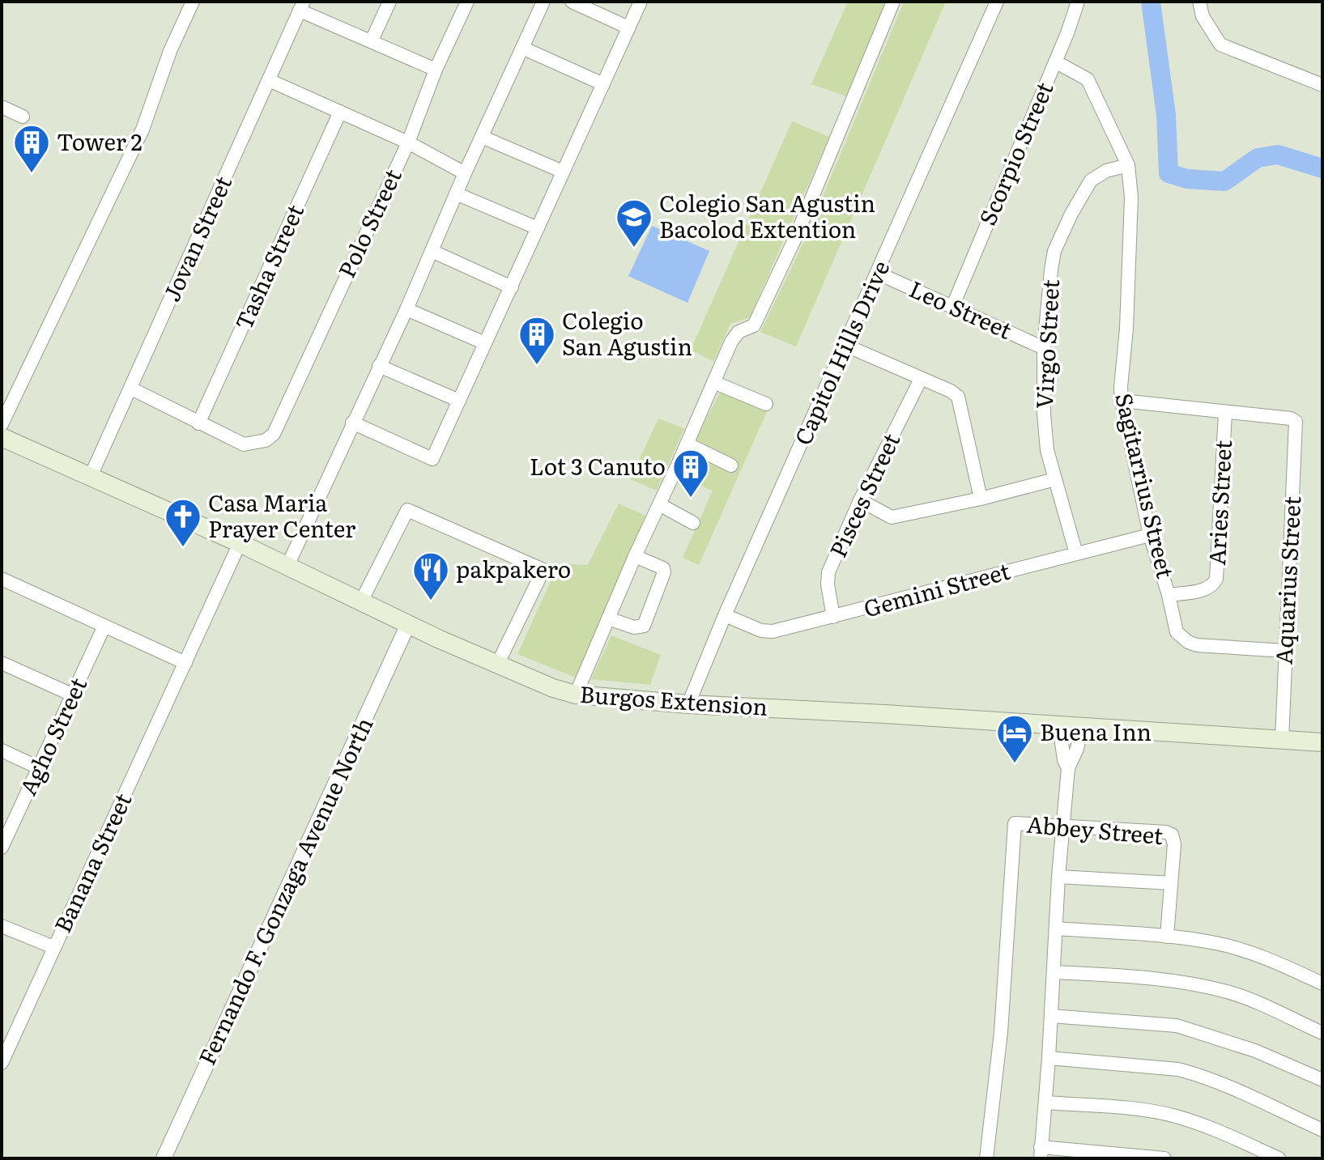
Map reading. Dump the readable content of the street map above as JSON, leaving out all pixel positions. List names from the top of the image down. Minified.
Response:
{"streets":{"main road":["Burgos Extension"],"street":["Scorpio Street","Polo Street","Jovan Street","Tasha Street","Leo Street","Virgo Street","Capitol Hills Drive","Sagitarrius Street","Pisces Street","Aries Street","Aquarius Street","Gemini Street","Agho Street","Abbey Street","Banana Street","Fernando F. Gonzaga Avenue North"]},"crossings":[["Scorpio Street","Leo Street"],["Scorpio Street","Sagitarrius Street"],["Polo Street","Tasha Street"],["Jovan Street","Burgos Extension"],["Leo Street","Virgo Street"],["Leo Street","Capitol Hills Drive"],["Virgo Street","Sagitarrius Street"],["Virgo Street","Gemini Street"],["Capitol Hills Drive","Gemini Street"],["Capitol Hills Drive","Burgos Extension"],["Sagitarrius Street","Aries Street"],["Sagitarrius Street","Aquarius Street"],["Sagitarrius Street","Gemini Street"],["Pisces Street","Gemini Street"],["Aries Street","Aquarius Street"],["Aquarius Street","Burgos Extension"],["Burgos Extension","Banana Street"],["Burgos Extension","Fernando F. Gonzaga Avenue North"]],"places":{"building":["Tower 2","Colegio San Agustin","Lot 3 Canuto"],"school or university":["Colegio San Agustin Bacolod Extention"],"church":["Casa Maria Prayer Center"],"restaurant":["pakpakero"],"hotel":["Buena Inn"]}}
